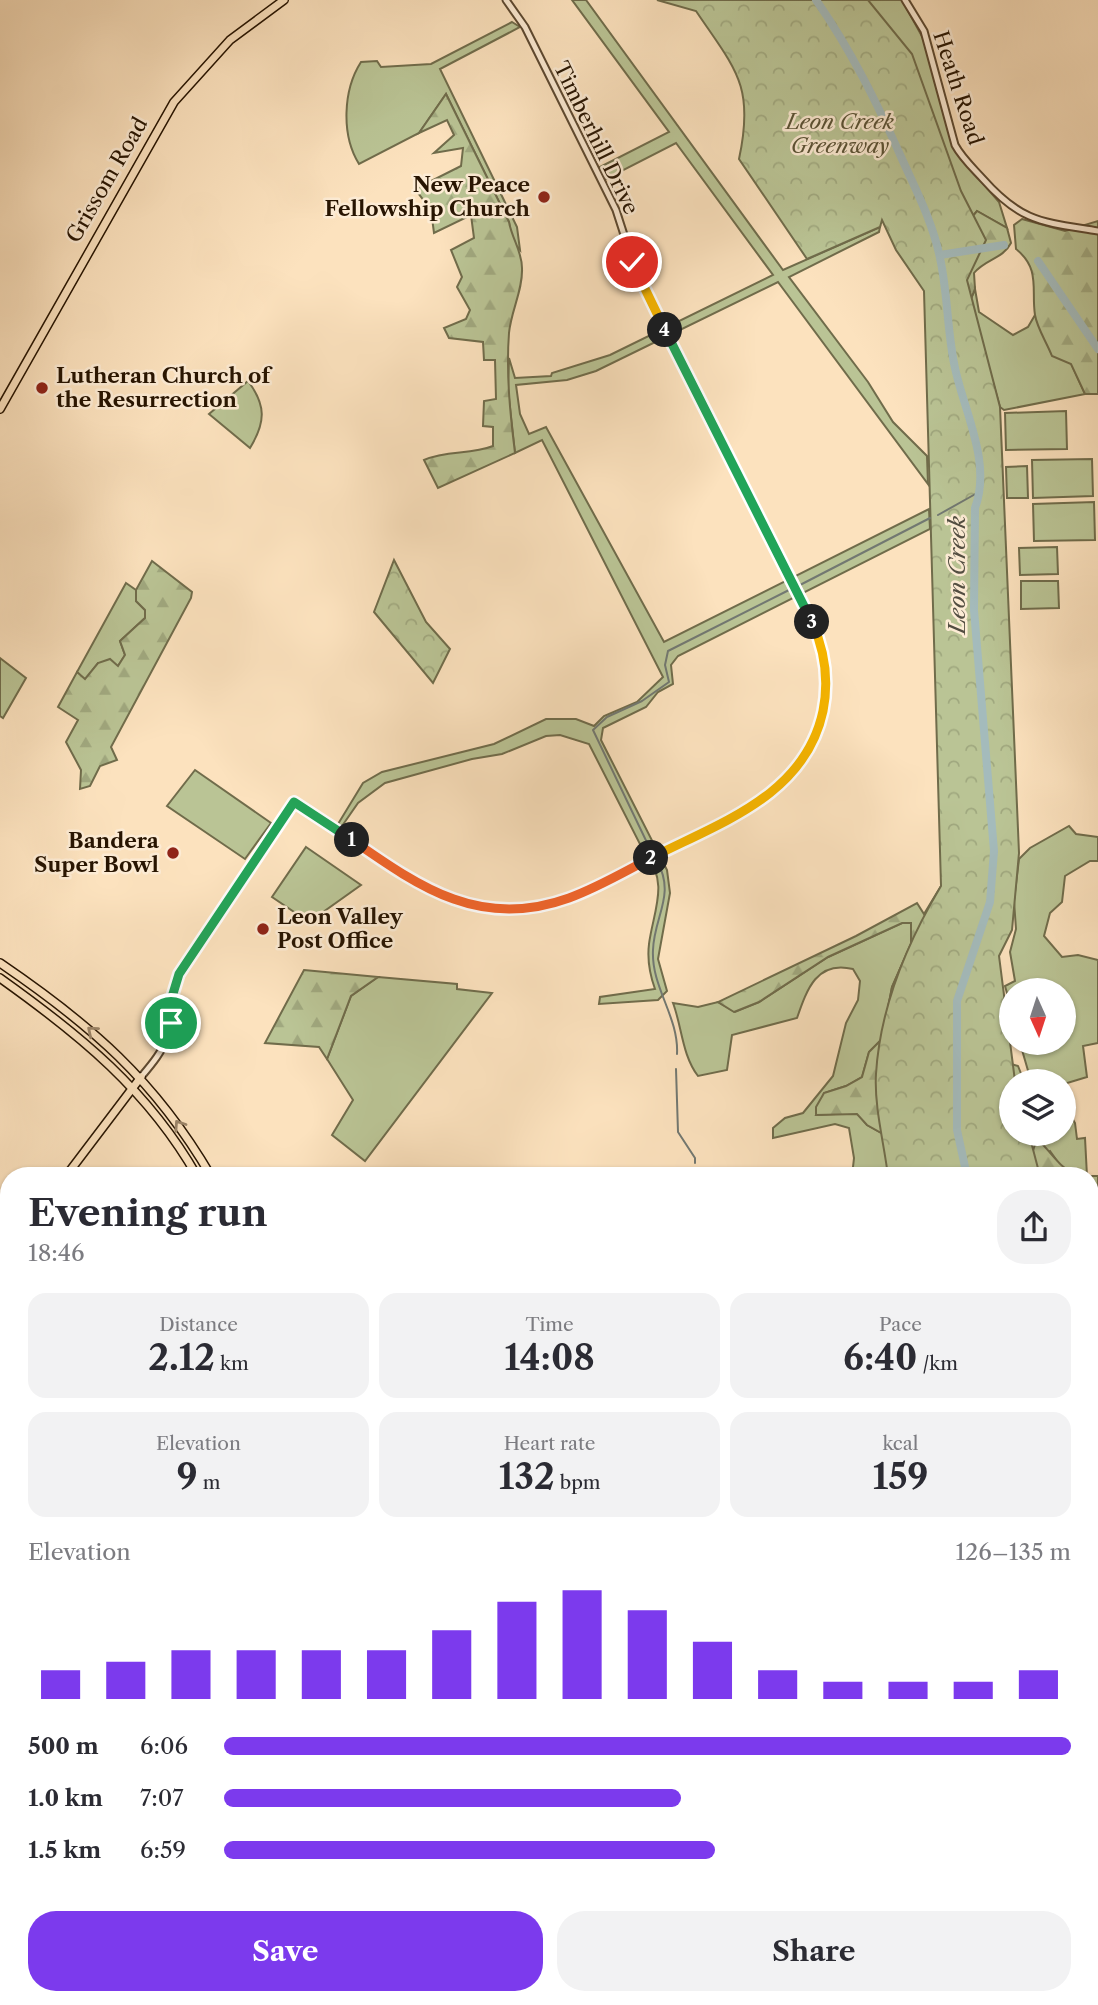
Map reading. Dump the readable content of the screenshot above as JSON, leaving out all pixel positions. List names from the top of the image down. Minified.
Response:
{"streets":{"main road":["Grissom Road"],"street":["Heath Road","Timberhill Drive"]},"water":["Leon Creek"],"parks":["Leon Creek Greenway"],"places":["New Peace Fellowship Church","Lutheran Church of the Resurrection","Bandera Super Bowl","Leon Valley Post Office"],"north":"bottom","page":{"pins":["4","3","1","2"],"heading":["Evening run","18:46"],"stats":[["Distance","2.12 km"],["Time","14:08"],["Pace","6:40 /km"],["Elevation","9 m"],["Heart rate","132 bpm"],["kcal","159"]],"chart":["Elevation","126–135 m"],"list":[{"name":"500 m","note":"6:06"},{"name":"1.0 km","note":"7:07"},{"name":"1.5 km","note":"6:59"}],"buttons":["Save","Share"]}}
